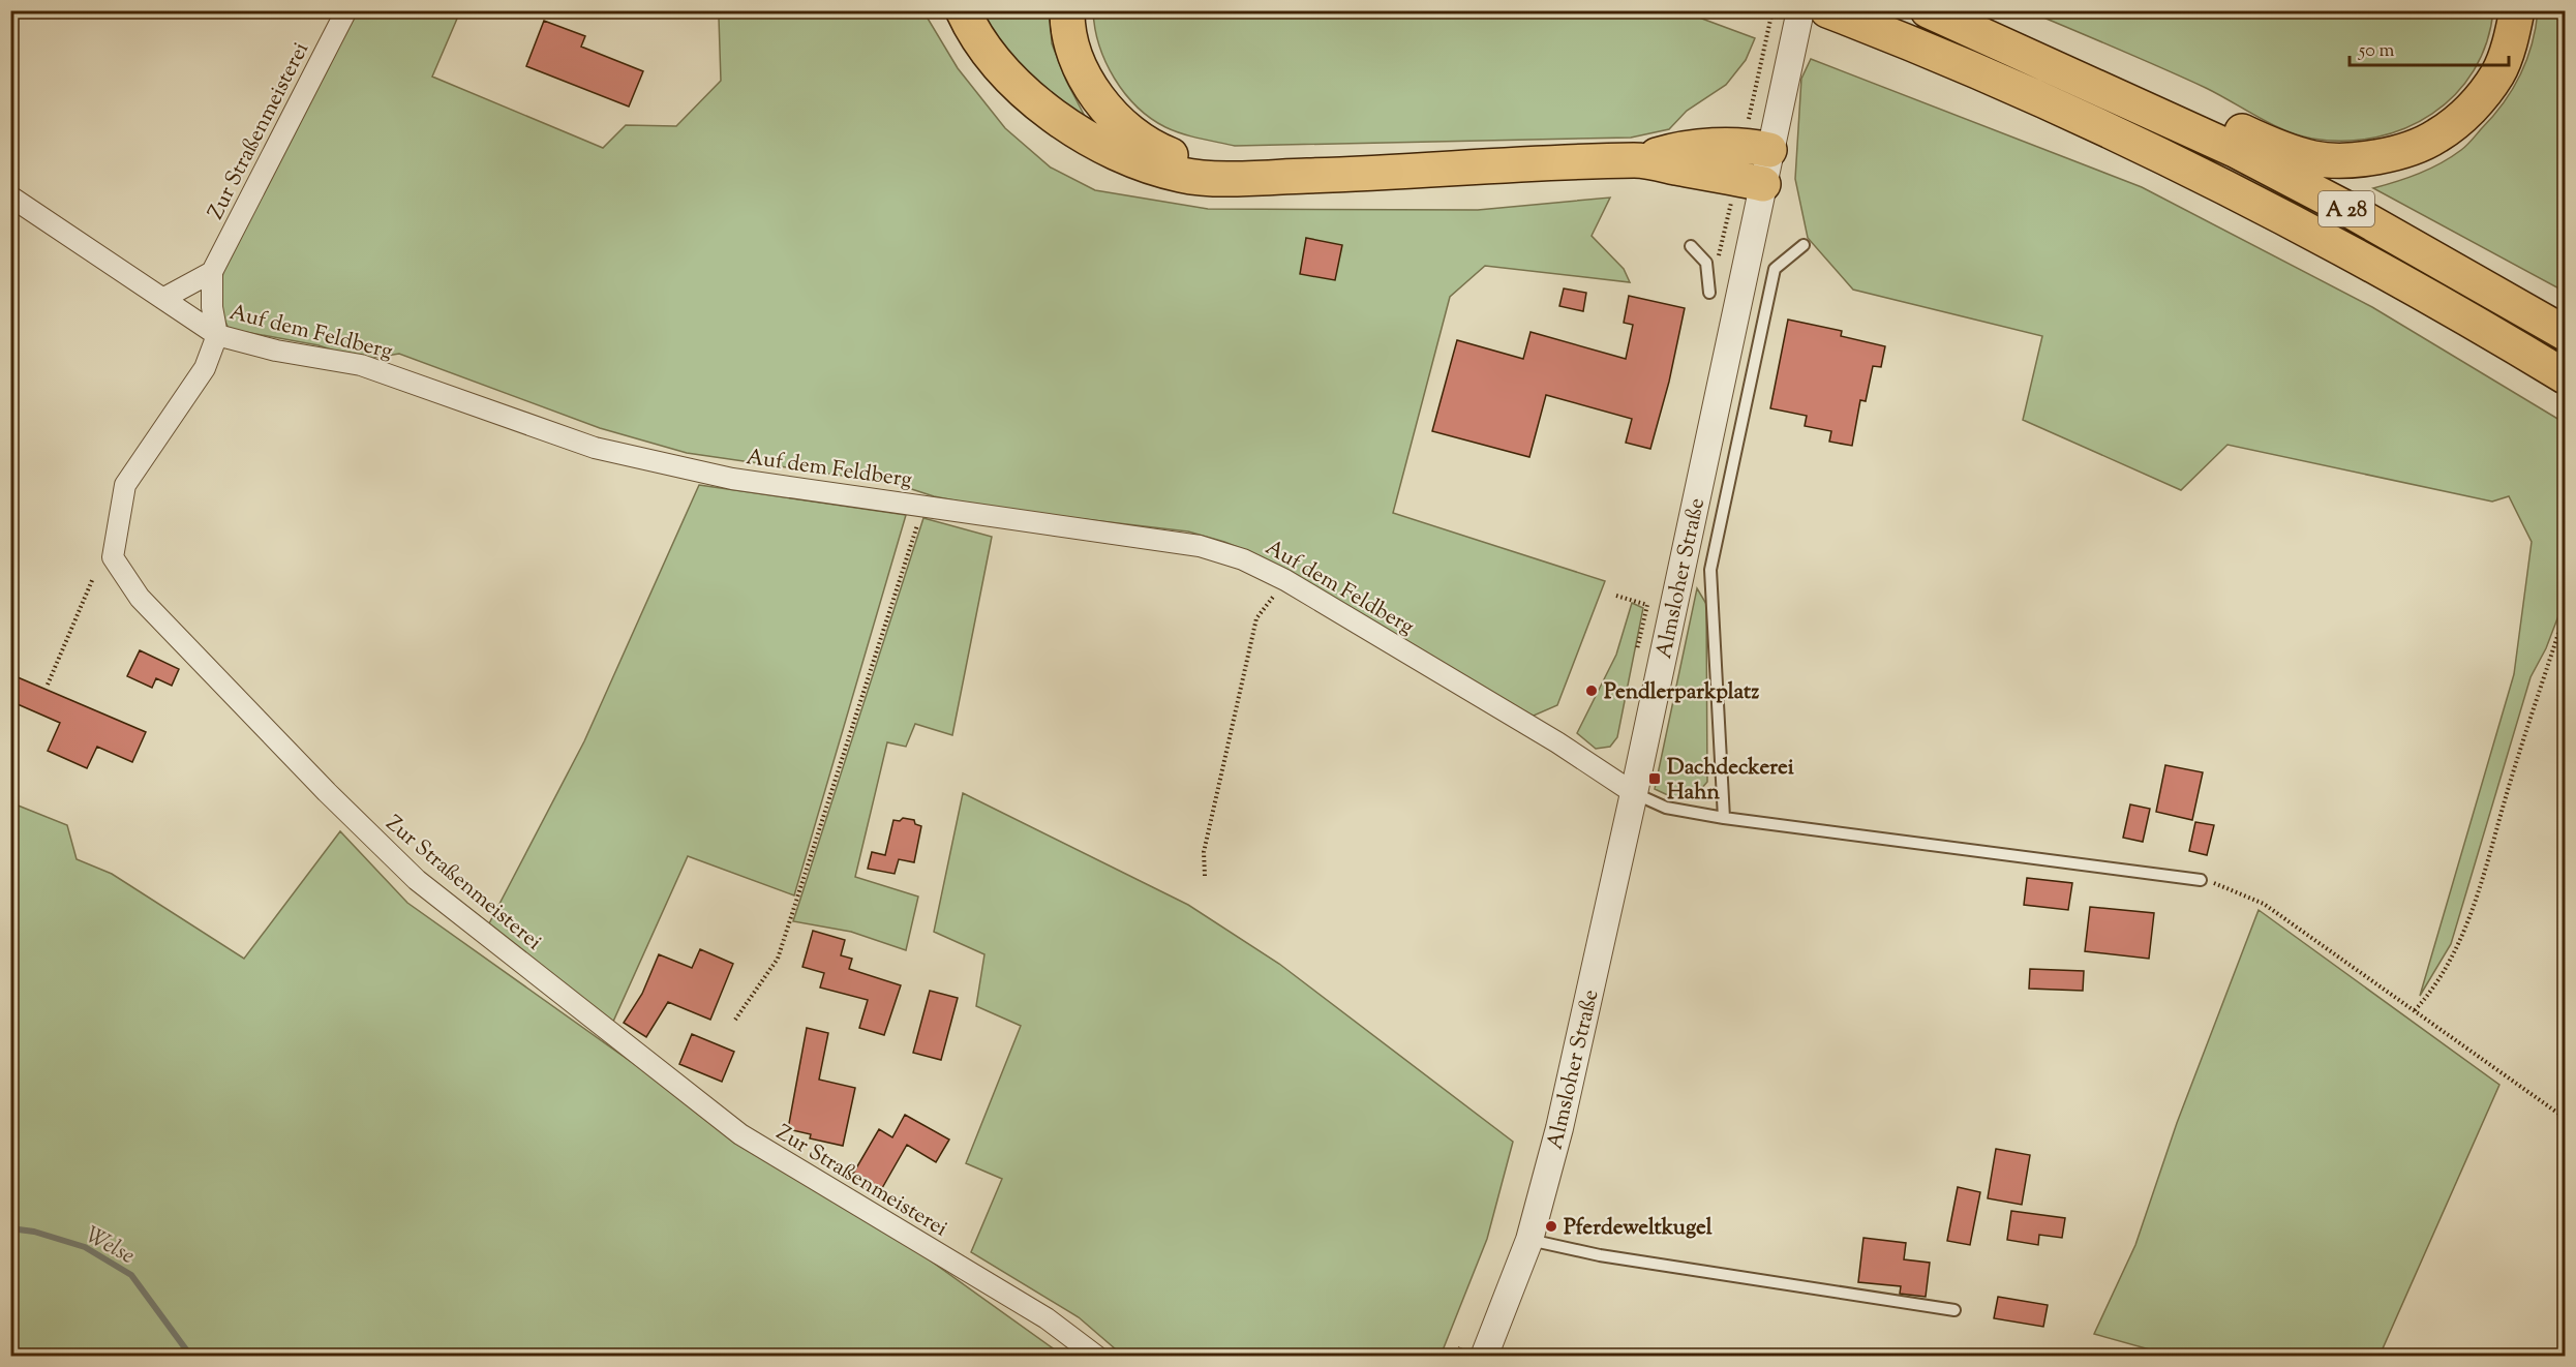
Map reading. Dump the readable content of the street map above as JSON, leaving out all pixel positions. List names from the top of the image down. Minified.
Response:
{"streets":{"highway":["A 28"],"street":["Zur Straßenmeisterei","Auf dem Feldberg","Almsloher Straße"]},"crossings":[["Zur Straßenmeisterei","Auf dem Feldberg"],["Auf dem Feldberg","Almsloher Straße"]],"water":["Welse"],"places":{"other":["Pendlerparkplatz","Pferdeweltkugel"],"transit":["Dachdeckerei Hahn"]},"scale_bar":"50 m"}
